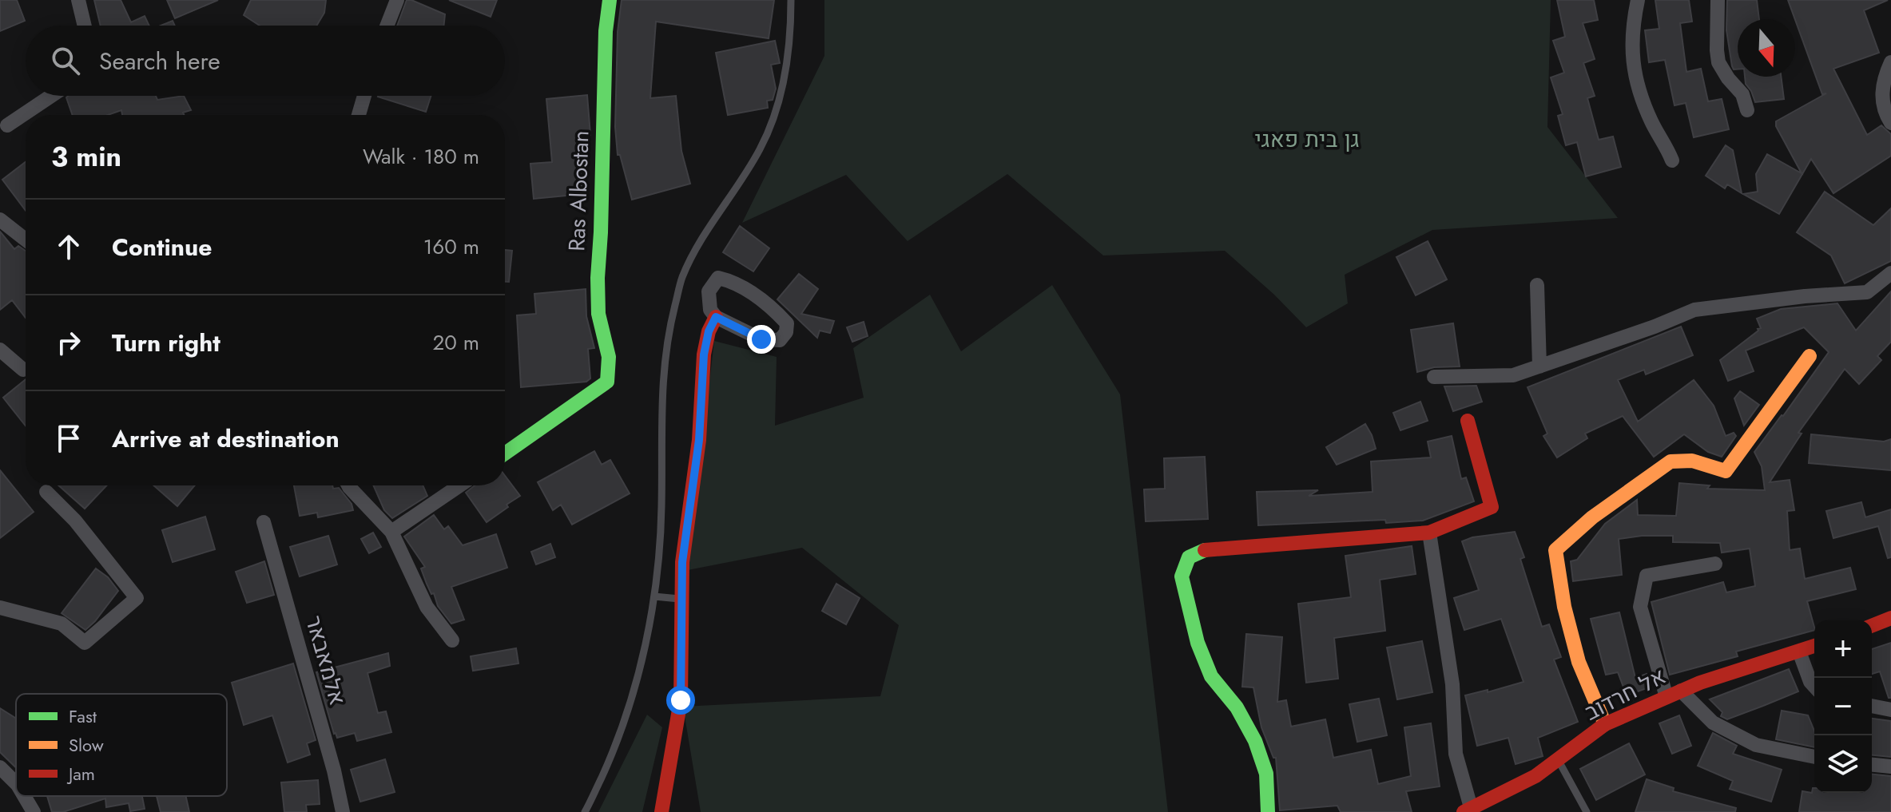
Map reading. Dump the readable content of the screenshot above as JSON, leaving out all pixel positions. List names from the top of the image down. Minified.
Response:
{"streets":{"street":["Ras Albostan","אלמאבאר","אל חרדוב"]},"parks":["גן בית פאגי"],"legend":["Fast","Slow","Jam"],"north":"bottom","page":{"search":"Search here","heading":["3 min","Walk · 180 m"],"list":[["Continue","160 m"],["Turn right","20 m"],"Arrive at destination"],"map_buttons":["+","−"]}}
